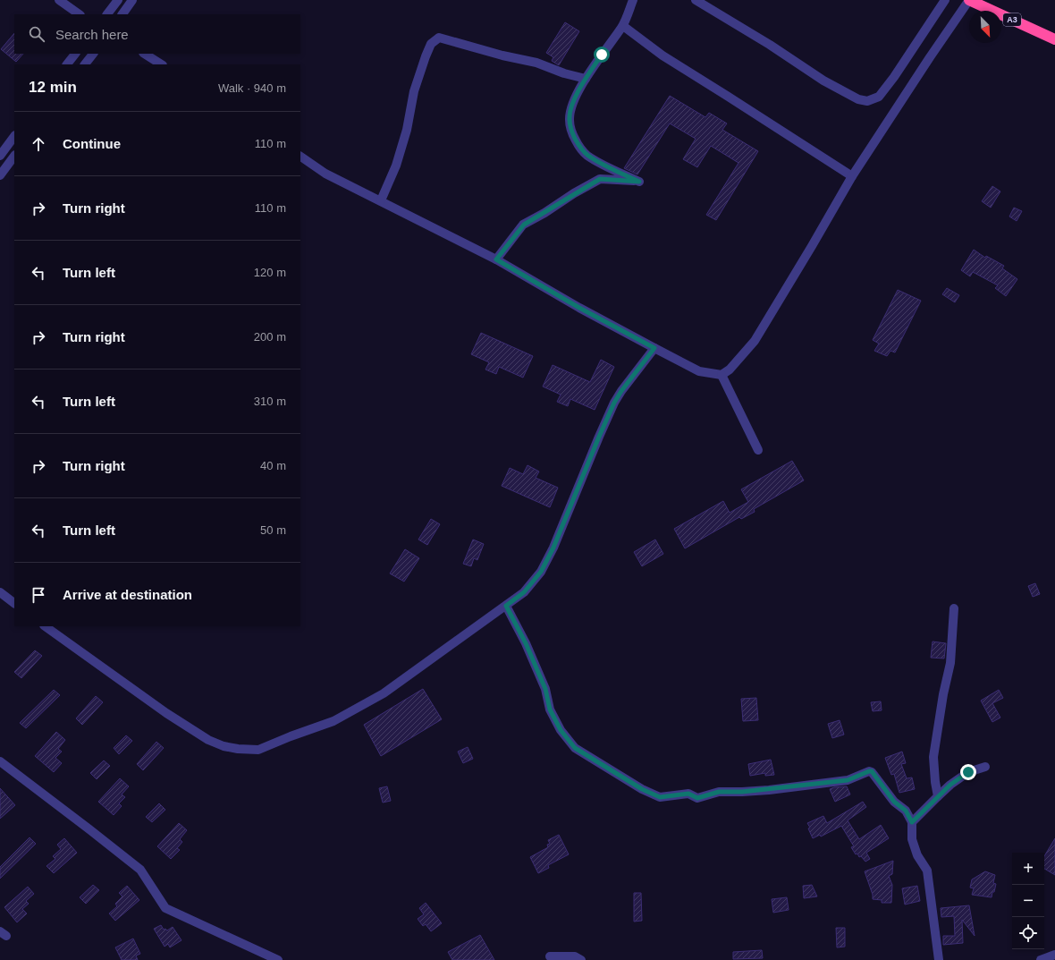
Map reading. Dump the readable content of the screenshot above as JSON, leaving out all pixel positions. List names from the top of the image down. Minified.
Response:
{"streets":{"highway":["A3"]},"north":"bottom right","page":{"search":"Search here","heading":["12 min","Walk · 940 m"],"list":[["Continue","110 m"],["Turn right","110 m"],["Turn left","120 m"],["Turn right","200 m"],["Turn left","310 m"],["Turn right","40 m"],["Turn left","50 m"],"Arrive at destination"],"map_buttons":["+","−"]}}
